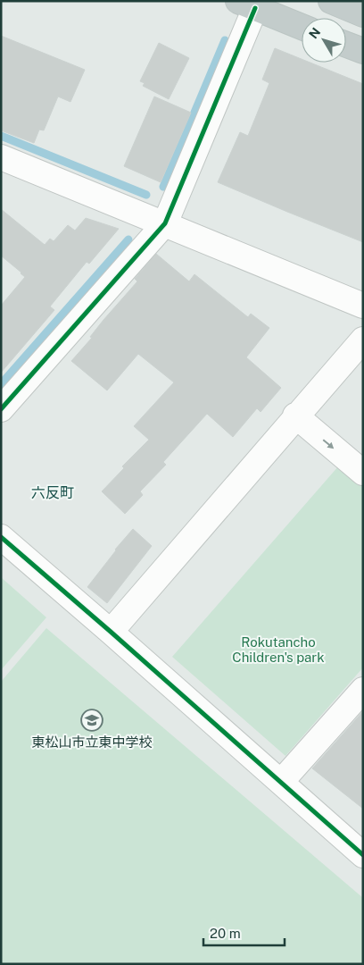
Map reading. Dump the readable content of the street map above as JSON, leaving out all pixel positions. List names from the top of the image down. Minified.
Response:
{"districts":["六反町"],"parks":["Rokutancho Children's park"],"places":{"school or university":["東松山市立東中学校"]},"scale_bar":"20 m","north":"top left"}
